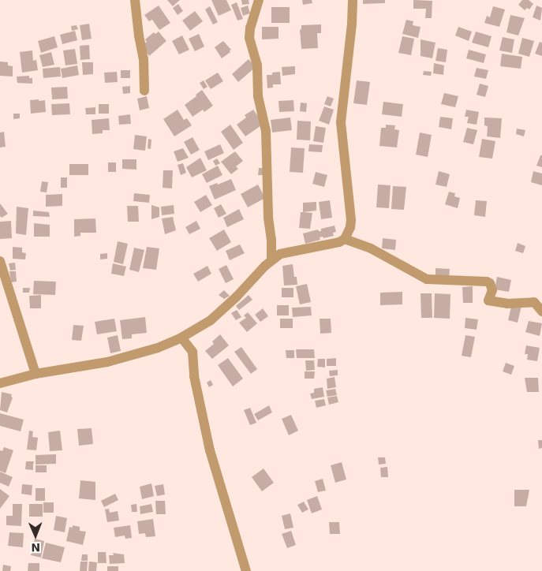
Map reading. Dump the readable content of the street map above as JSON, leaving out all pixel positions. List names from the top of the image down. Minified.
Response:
{"north":"bottom"}
